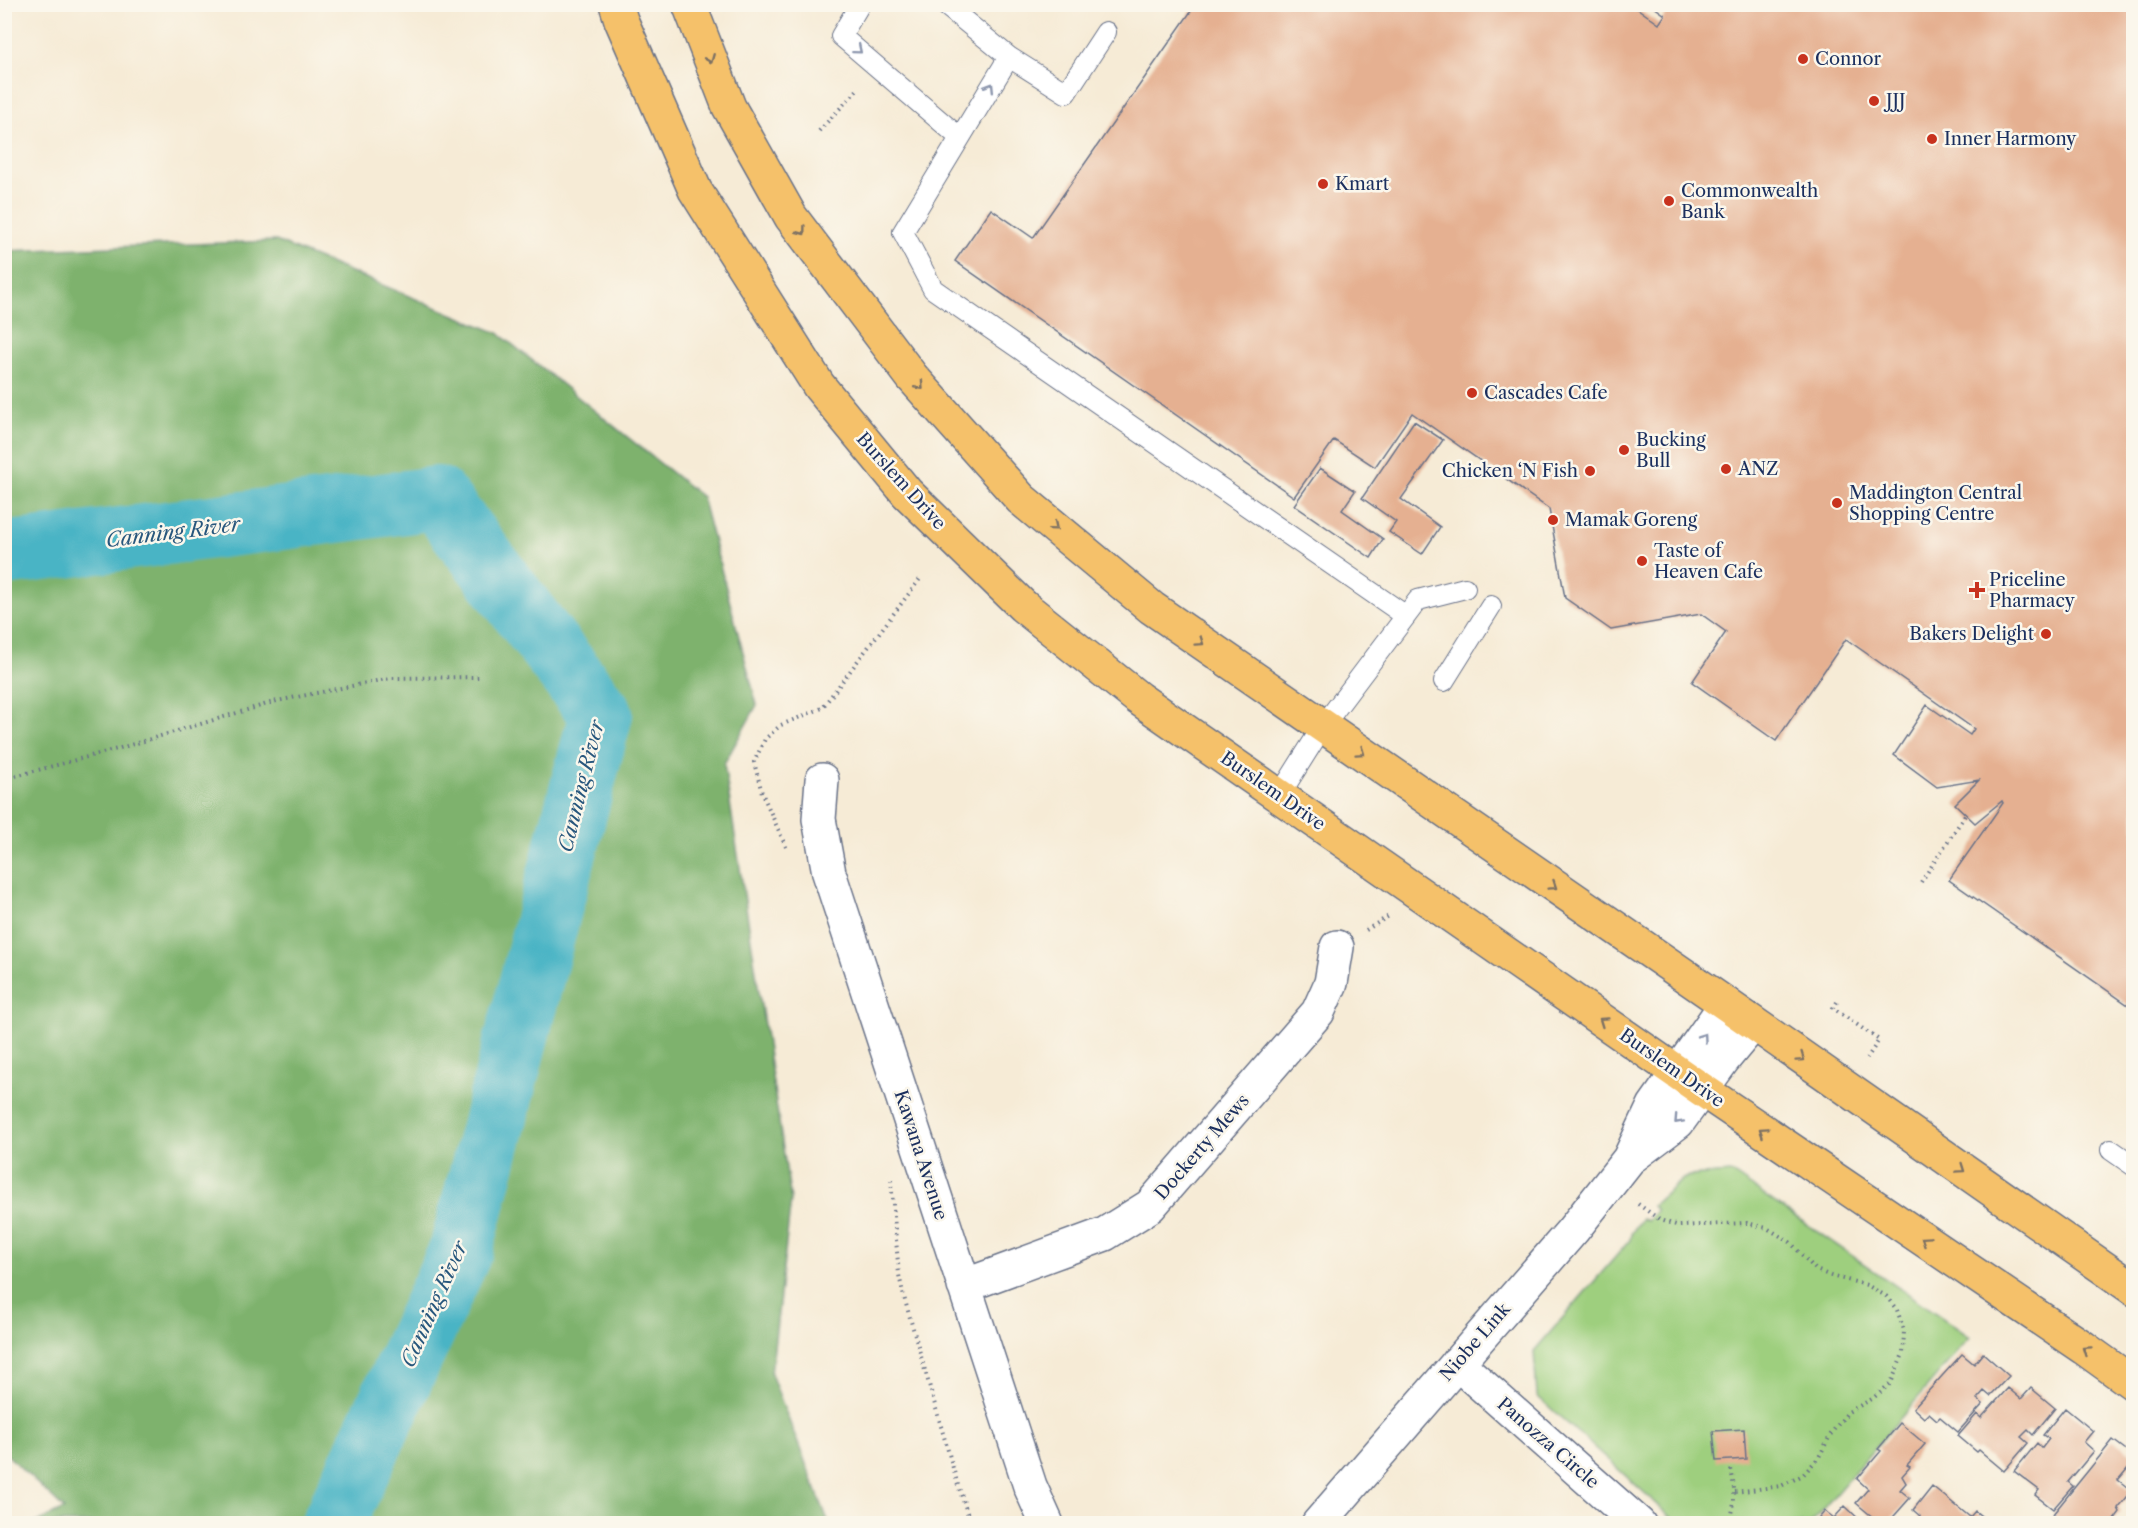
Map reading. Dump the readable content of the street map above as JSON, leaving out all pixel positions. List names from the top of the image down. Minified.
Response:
{"streets":{"main road":["Burslem Drive"],"street":["Dockerty Mews","Kawana Avenue","Niobe Link","Panozza Circle"]},"crossings":[["Burslem Drive","Niobe Link"],["Dockerty Mews","Kawana Avenue"],["Niobe Link","Panozza Circle"]],"water":["Canning River"],"places":{"other":["Connor","JJJ","Inner Harmony","Kmart","Commonwealth Bank","Cascades Cafe","Bucking Bull","ANZ","Chicken ‘N Fish","Maddington Central Shopping Centre","Mamak Goreng","Taste of Heaven Cafe","Bakers Delight"],"health":["Priceline Pharmacy"]}}
